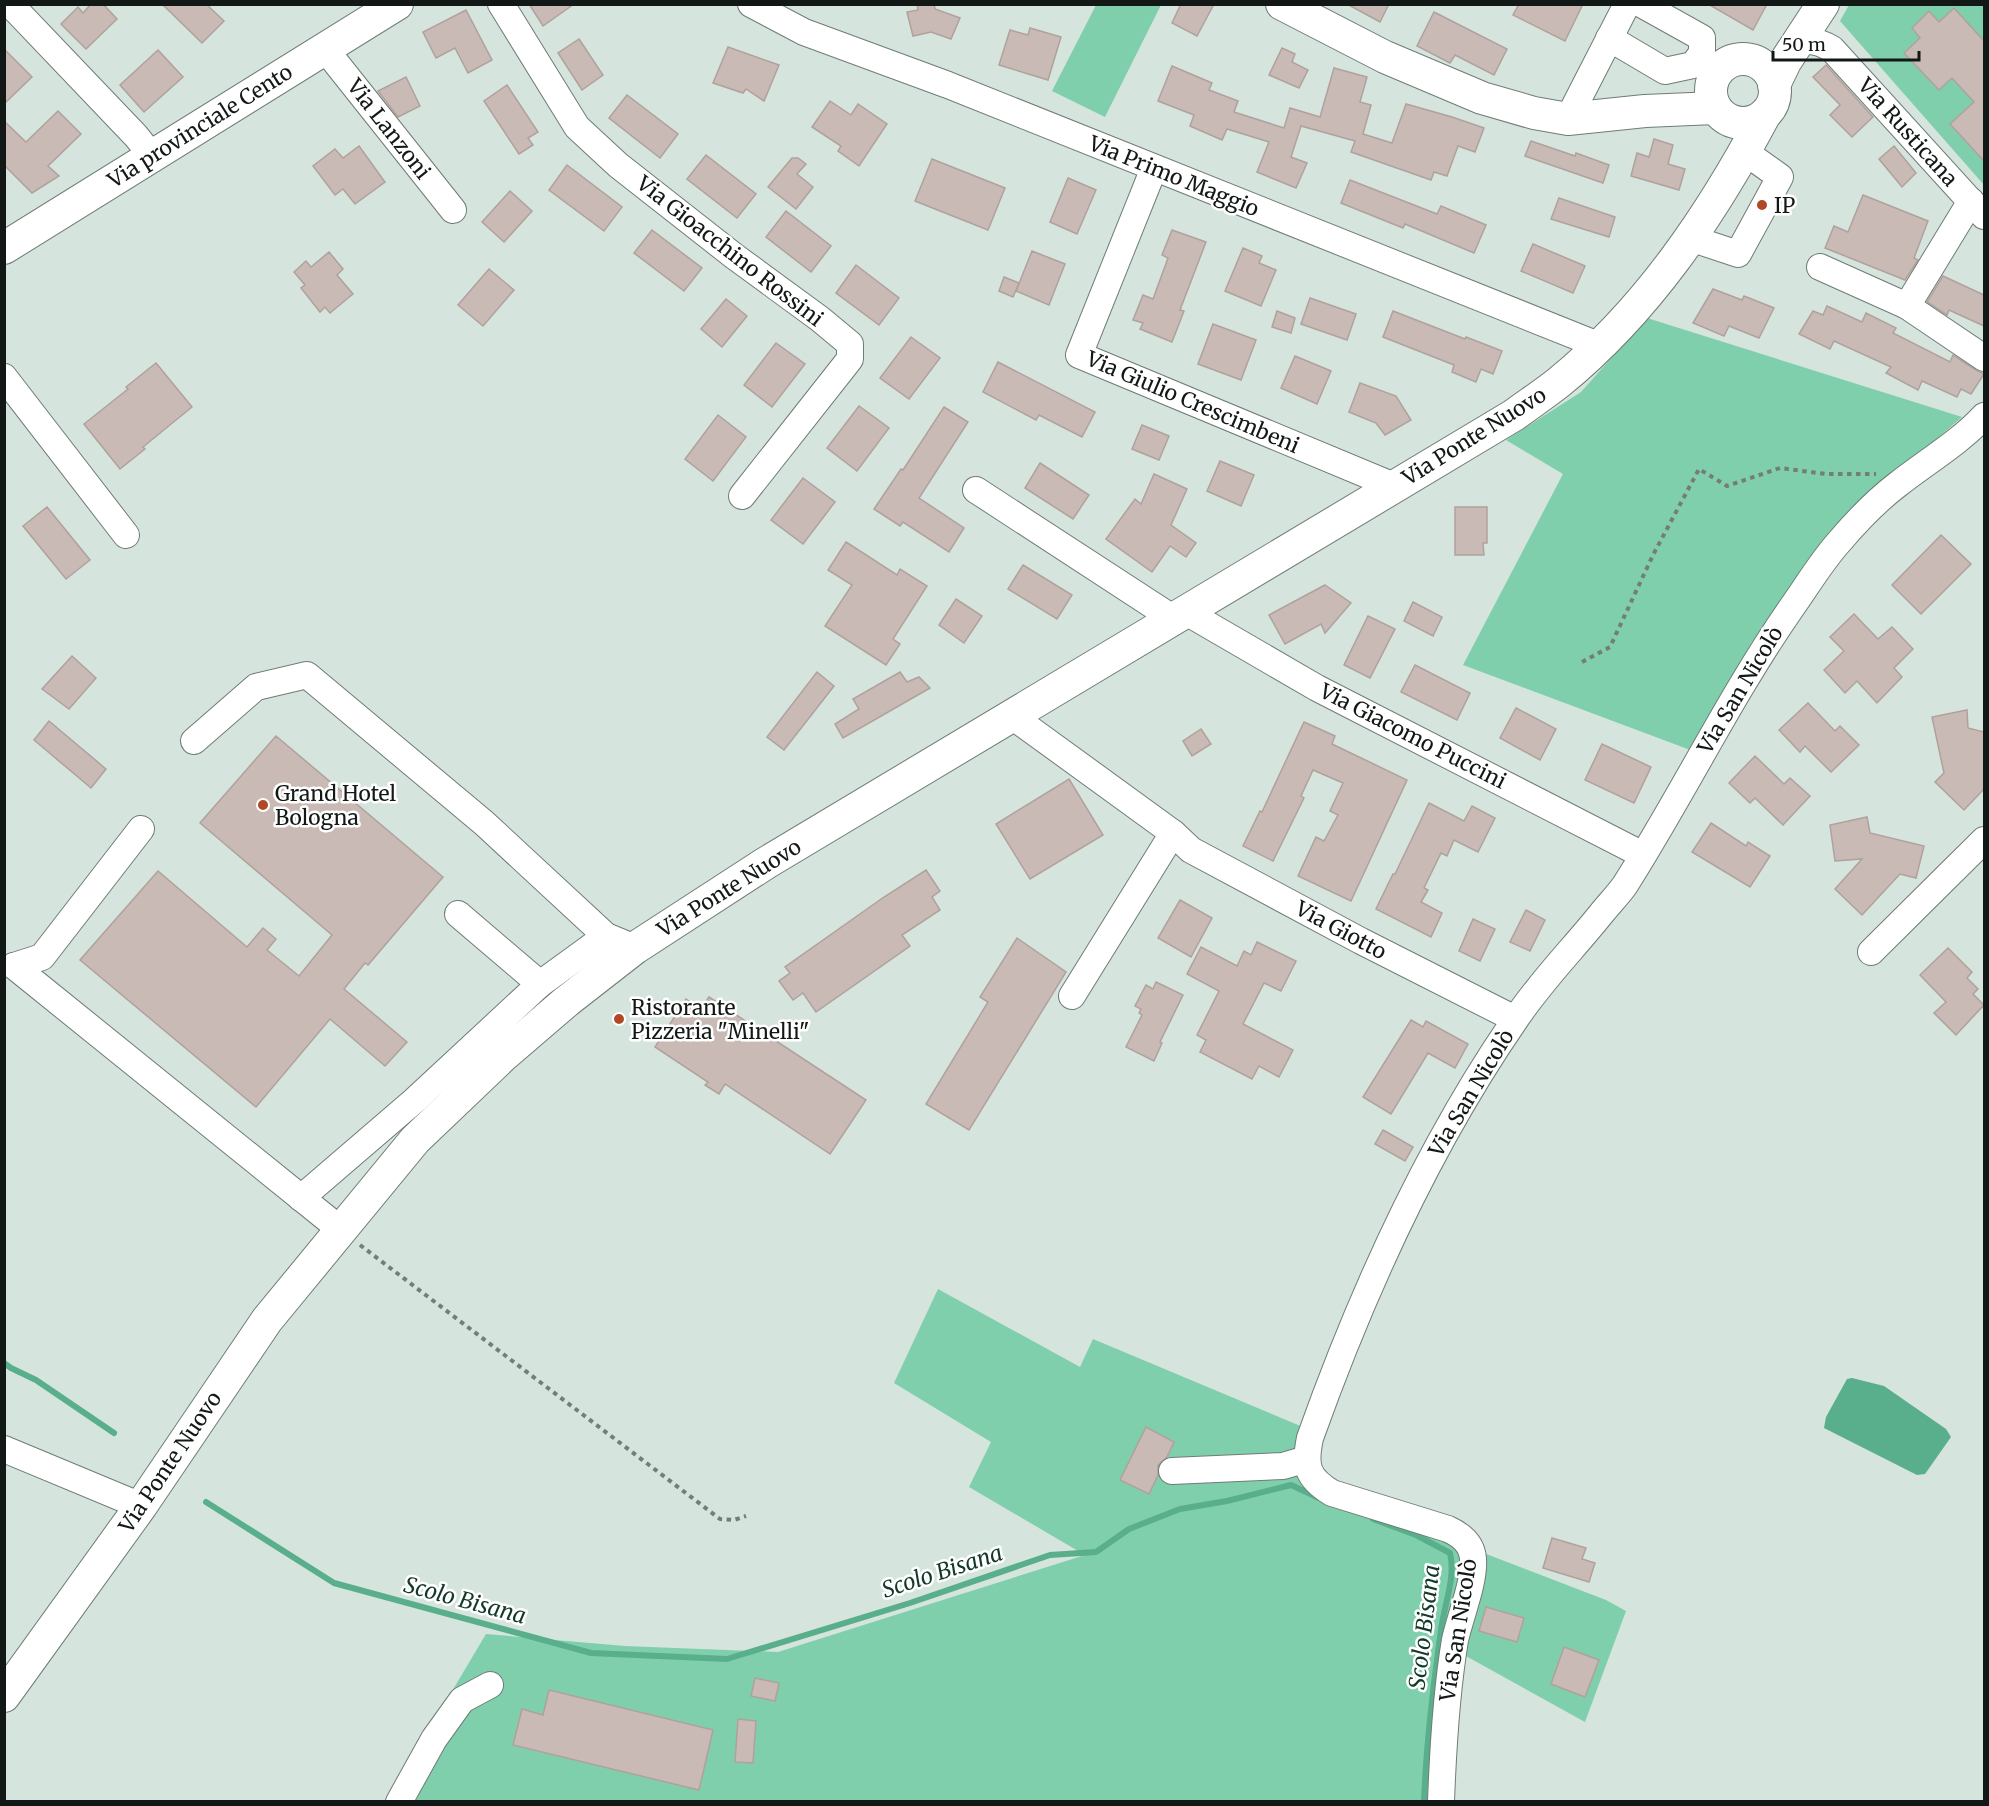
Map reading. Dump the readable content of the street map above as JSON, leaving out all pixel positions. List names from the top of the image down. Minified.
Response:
{"streets":{"main road":["Via provinciale Cento","Via Ponte Nuovo"],"street":["Via Lanzoni","Via Rusticana","Via Primo Maggio","Via Gioacchino Rossini","Via Giulio Crescimbeni","Via San Nicolò","Via Giacomo Puccini","Via Giotto"]},"crossings":[["Via provinciale Cento","Via Lanzoni"],["Via Primo Maggio","Via Giulio Crescimbeni"],["Via Primo Maggio","Via Ponte Nuovo"],["Via Giulio Crescimbeni","Via Ponte Nuovo"],["Via Ponte Nuovo","Via Giacomo Puccini"],["Via Ponte Nuovo","Via Giotto"],["Via San Nicolò","Via Giacomo Puccini"],["Via San Nicolò","Via Giotto"]],"water":["Scolo Bisana"],"places":["IP","Grand Hotel Bologna","Ristorante Pizzeria \"Minelli\""],"scale_bar":"50 m"}
